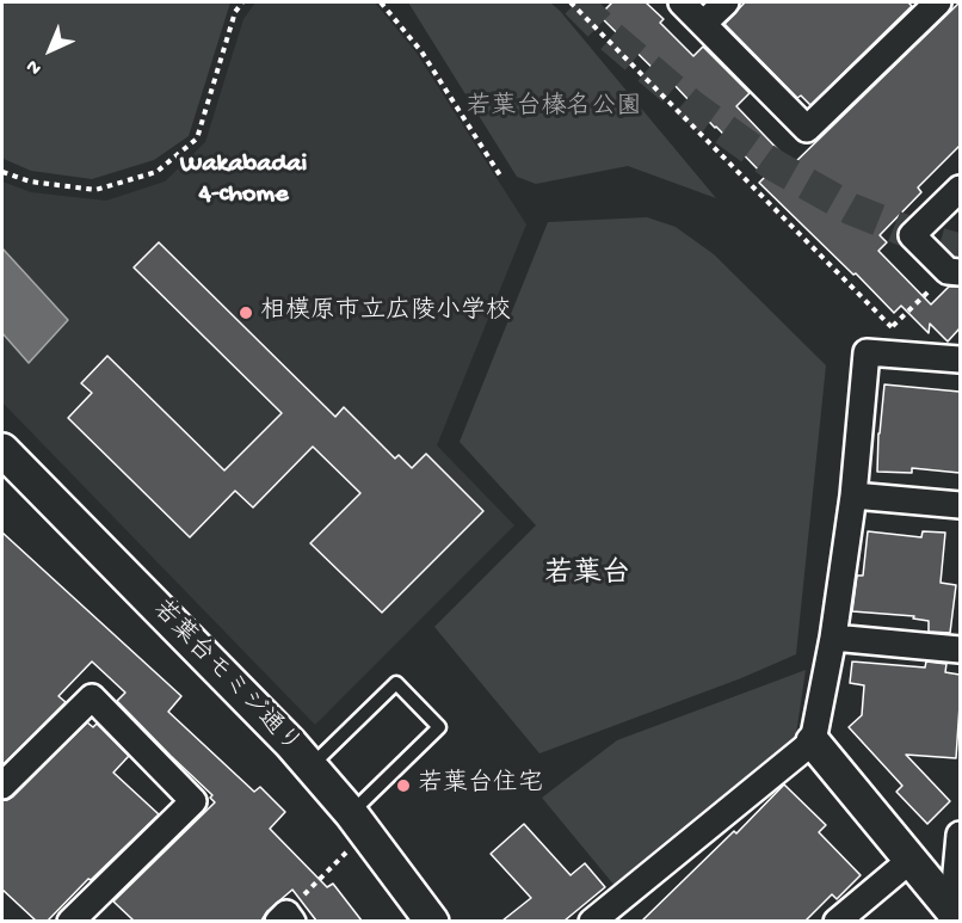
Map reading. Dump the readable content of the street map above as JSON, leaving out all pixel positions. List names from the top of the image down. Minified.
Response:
{"streets":{"street":["若葉台モミジ通り"]},"districts":["Wakabadai 4-chome","若葉台"],"parks":["若葉台榛名公園"],"places":["相模原市立広陵小学校","若葉台住宅"],"north":"bottom left"}
